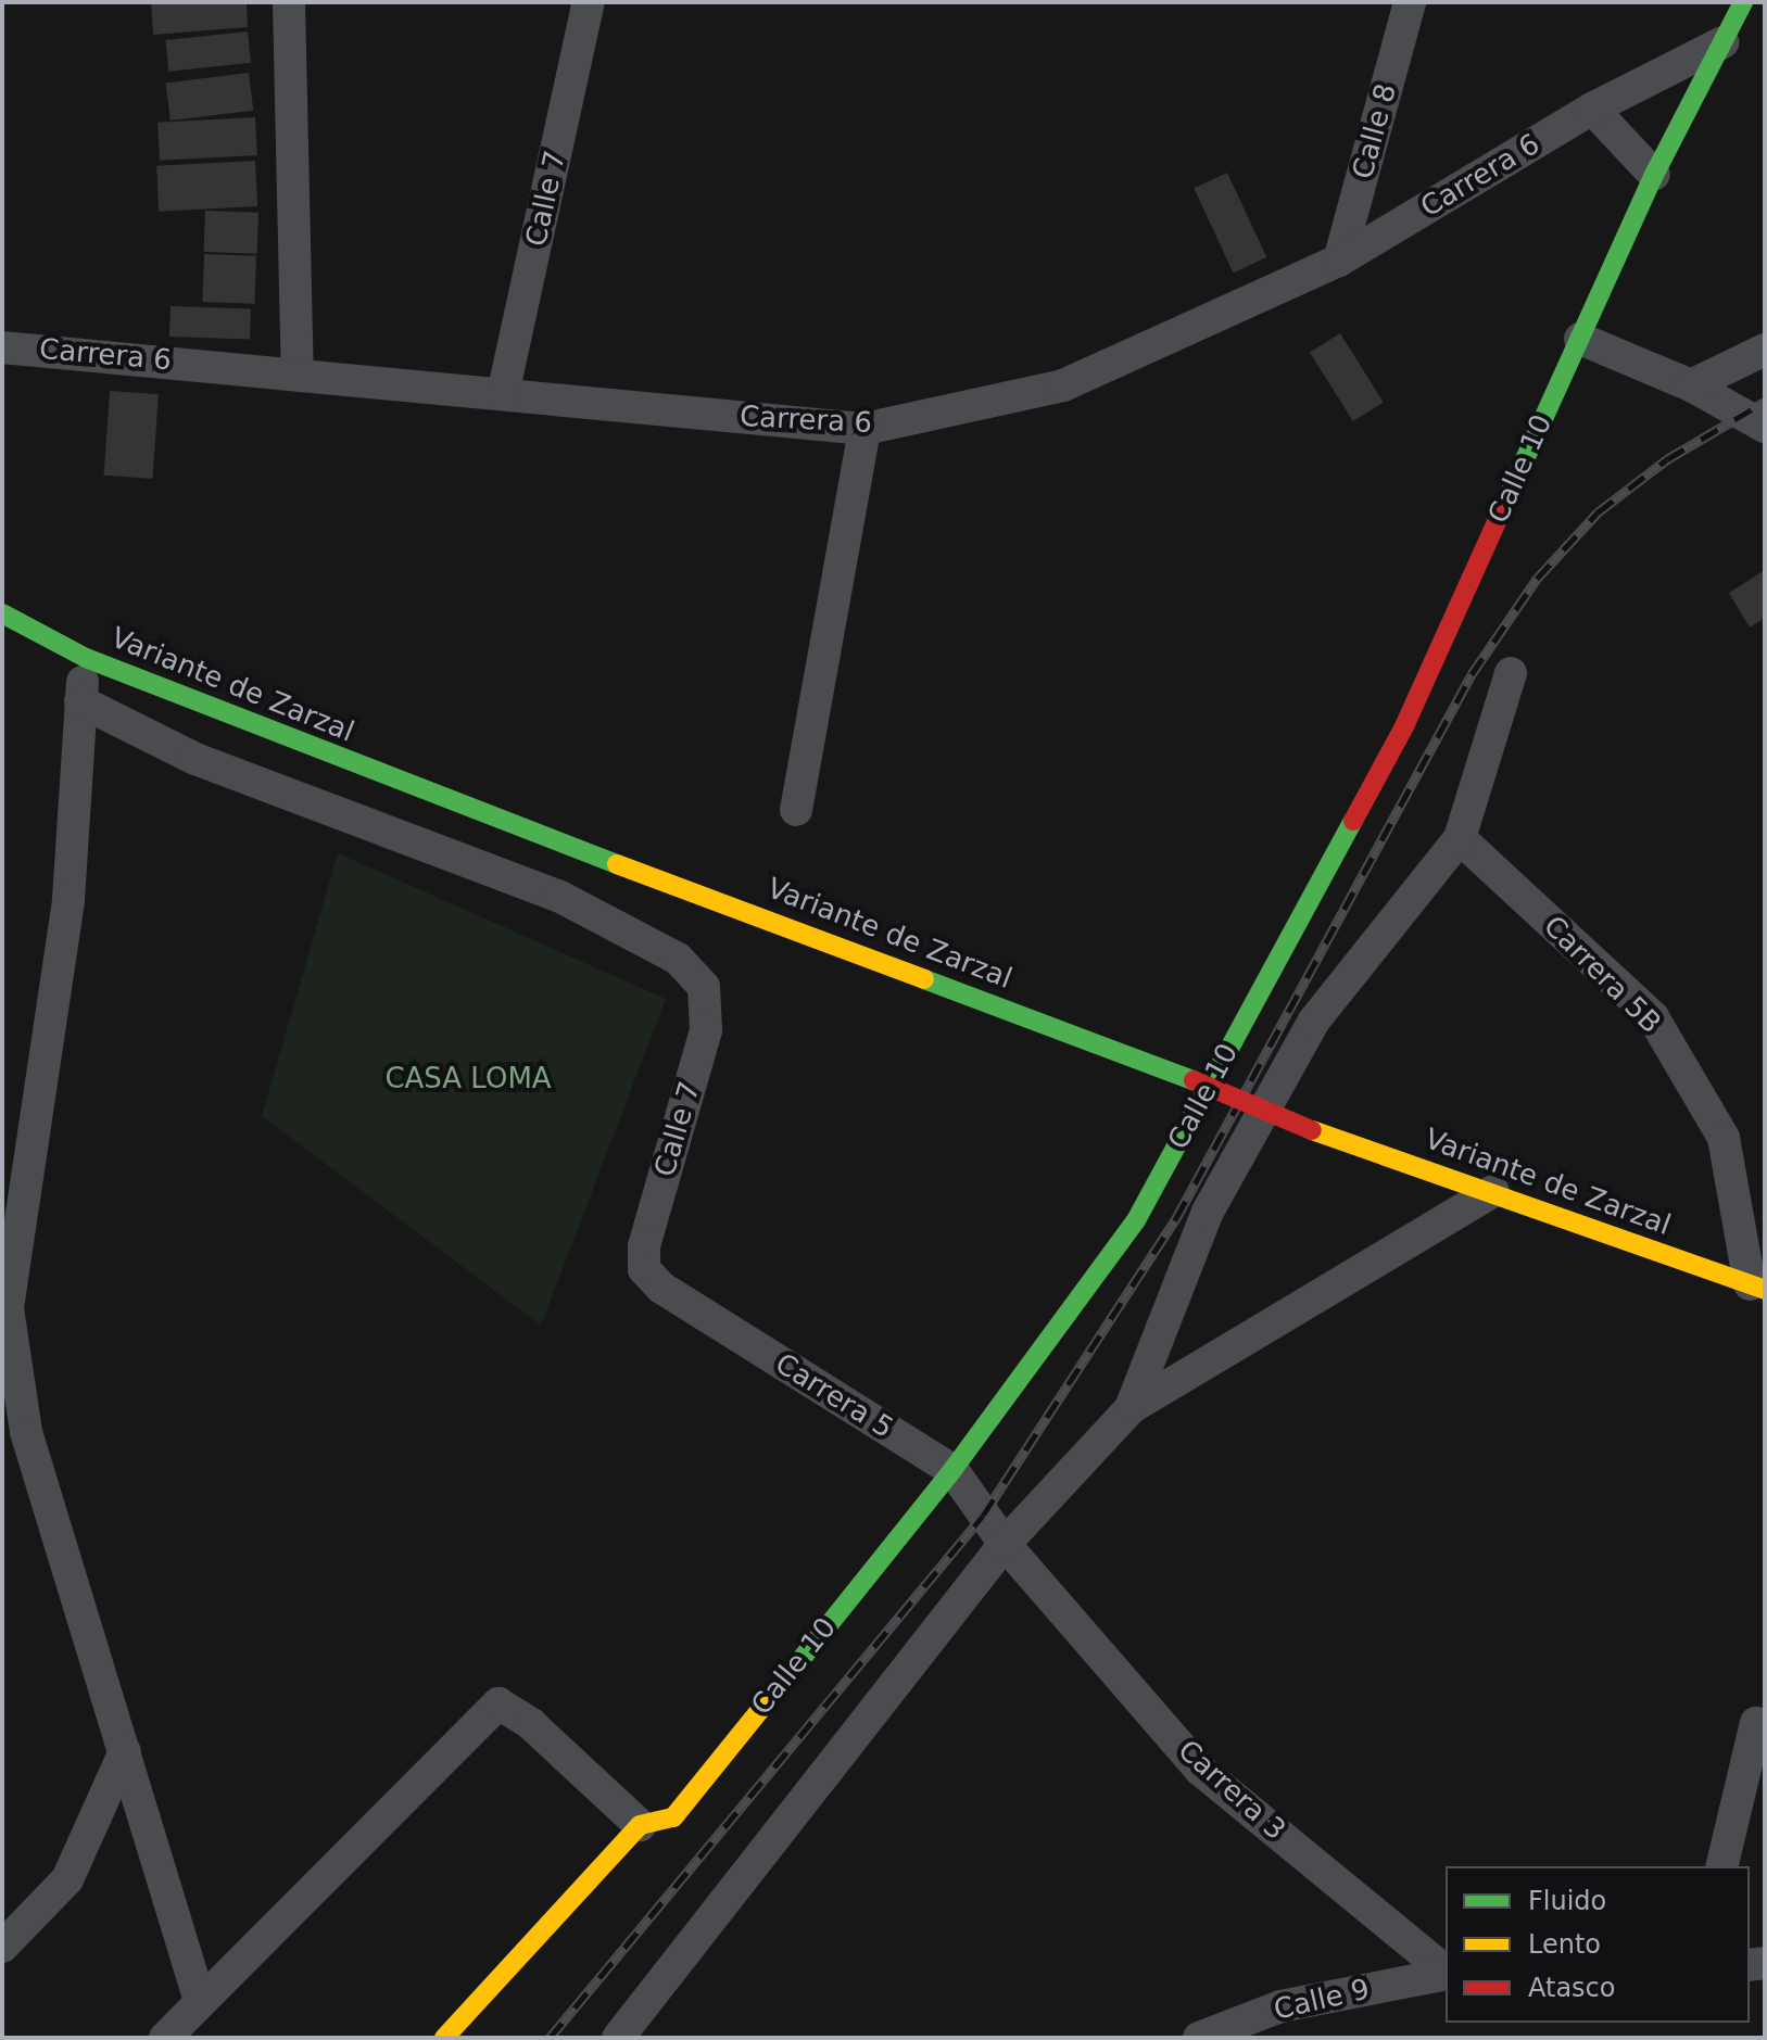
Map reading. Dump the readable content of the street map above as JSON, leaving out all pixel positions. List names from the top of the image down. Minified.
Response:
{"streets":{"street":["Calle 8","Carrera 6","Calle 7","Calle 10","Variante de Zarzal","Carrera 5B","Carrera 5","Carrera 3","Calle 9"]},"crossings":[["Calle 8","Carrera 6"],["Carrera 6","Calle 7"],["Carrera 6","Calle 10"],["Calle 7","Carrera 5"],["Calle 10","Carrera 5B"],["Calle 10","Carrera 5"],["Calle 10","Carrera 3"],["Variante de Zarzal","Carrera 5B"],["Carrera 5","Carrera 3"]],"parks":["CASA LOMA"],"legend":["Fluido","Lento","Atasco"]}
